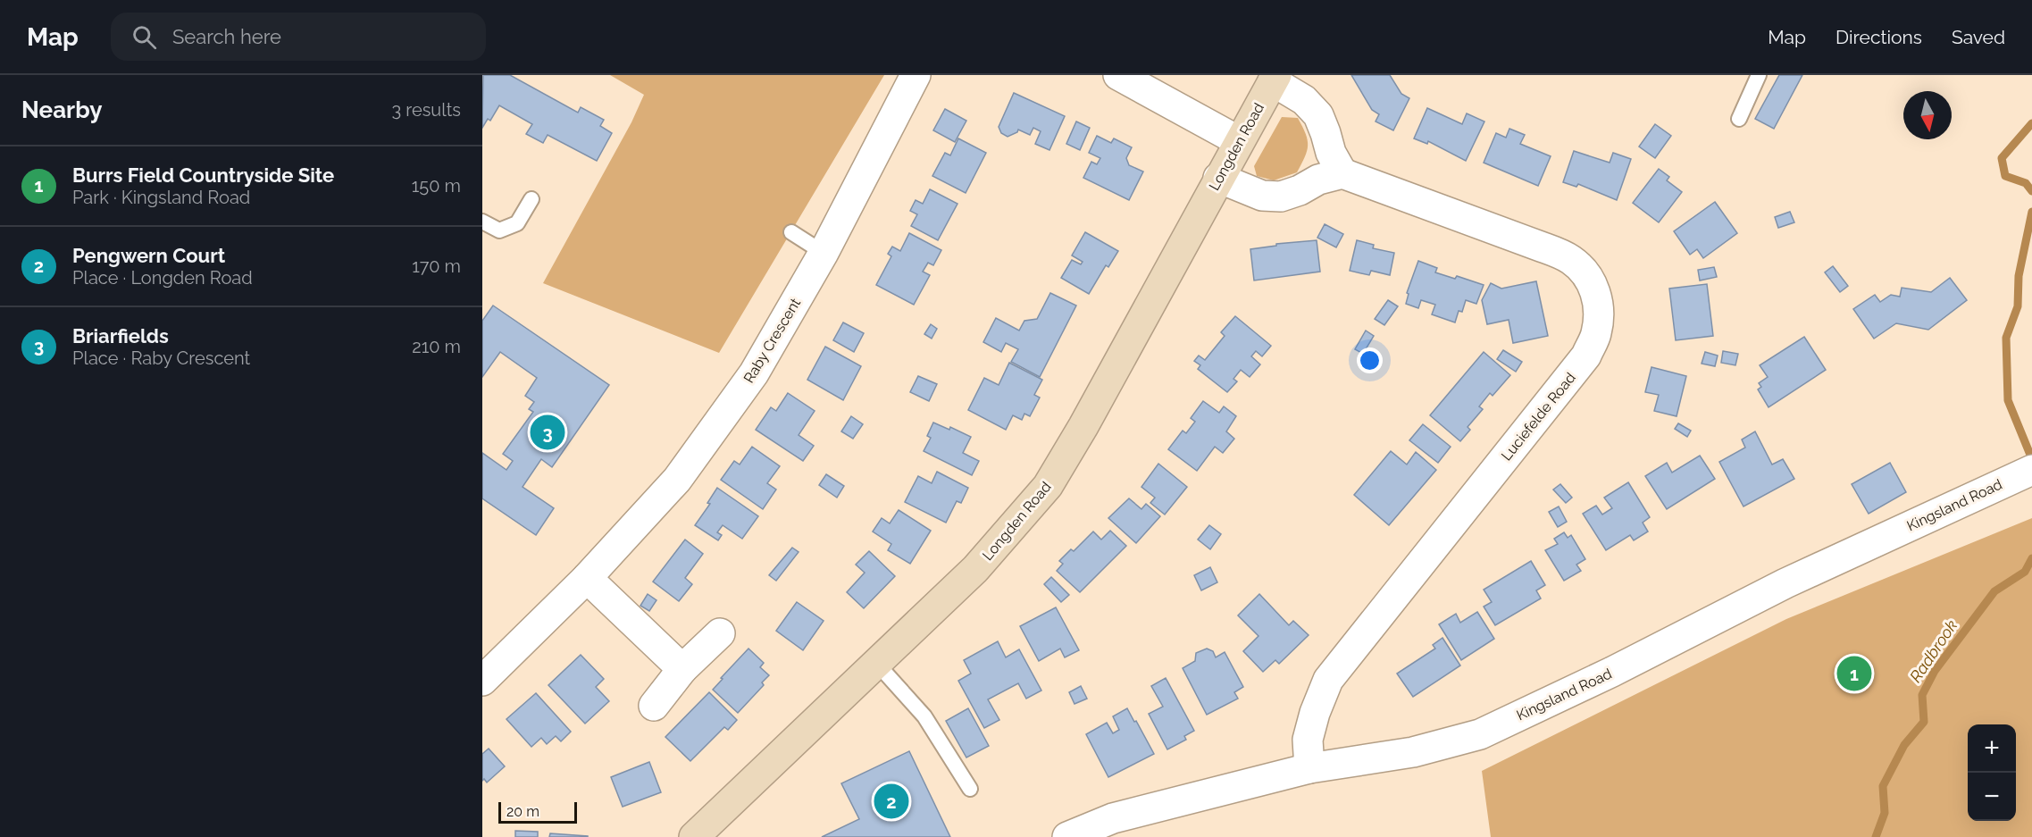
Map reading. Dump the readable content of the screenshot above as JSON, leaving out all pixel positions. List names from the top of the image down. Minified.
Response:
{"streets":{"street":["Longden Road","Raby Crescent","Luciefelde Road","Kingsland Road"]},"crossings":[["Luciefelde Road","Kingsland Road"]],"water":["Radbrook"],"scale_bar":"20 m","north":"bottom","page":{"header":"Map","search":"Search here","nav":["Map","Directions","Saved"],"heading":["Nearby","3 results"],"list":[{"mark":"1","name":"Burrs Field Countryside Site","note":"Park · Kingsland Road","value":"150 m"},{"mark":"2","name":"Pengwern Court","note":"Place · Longden Road","value":"170 m"},{"mark":"3","name":"Briarfields","note":"Place · Raby Crescent","value":"210 m"}],"pins":["3","1","2"],"map_buttons":["+","−"],"scale":"20 m"}}
